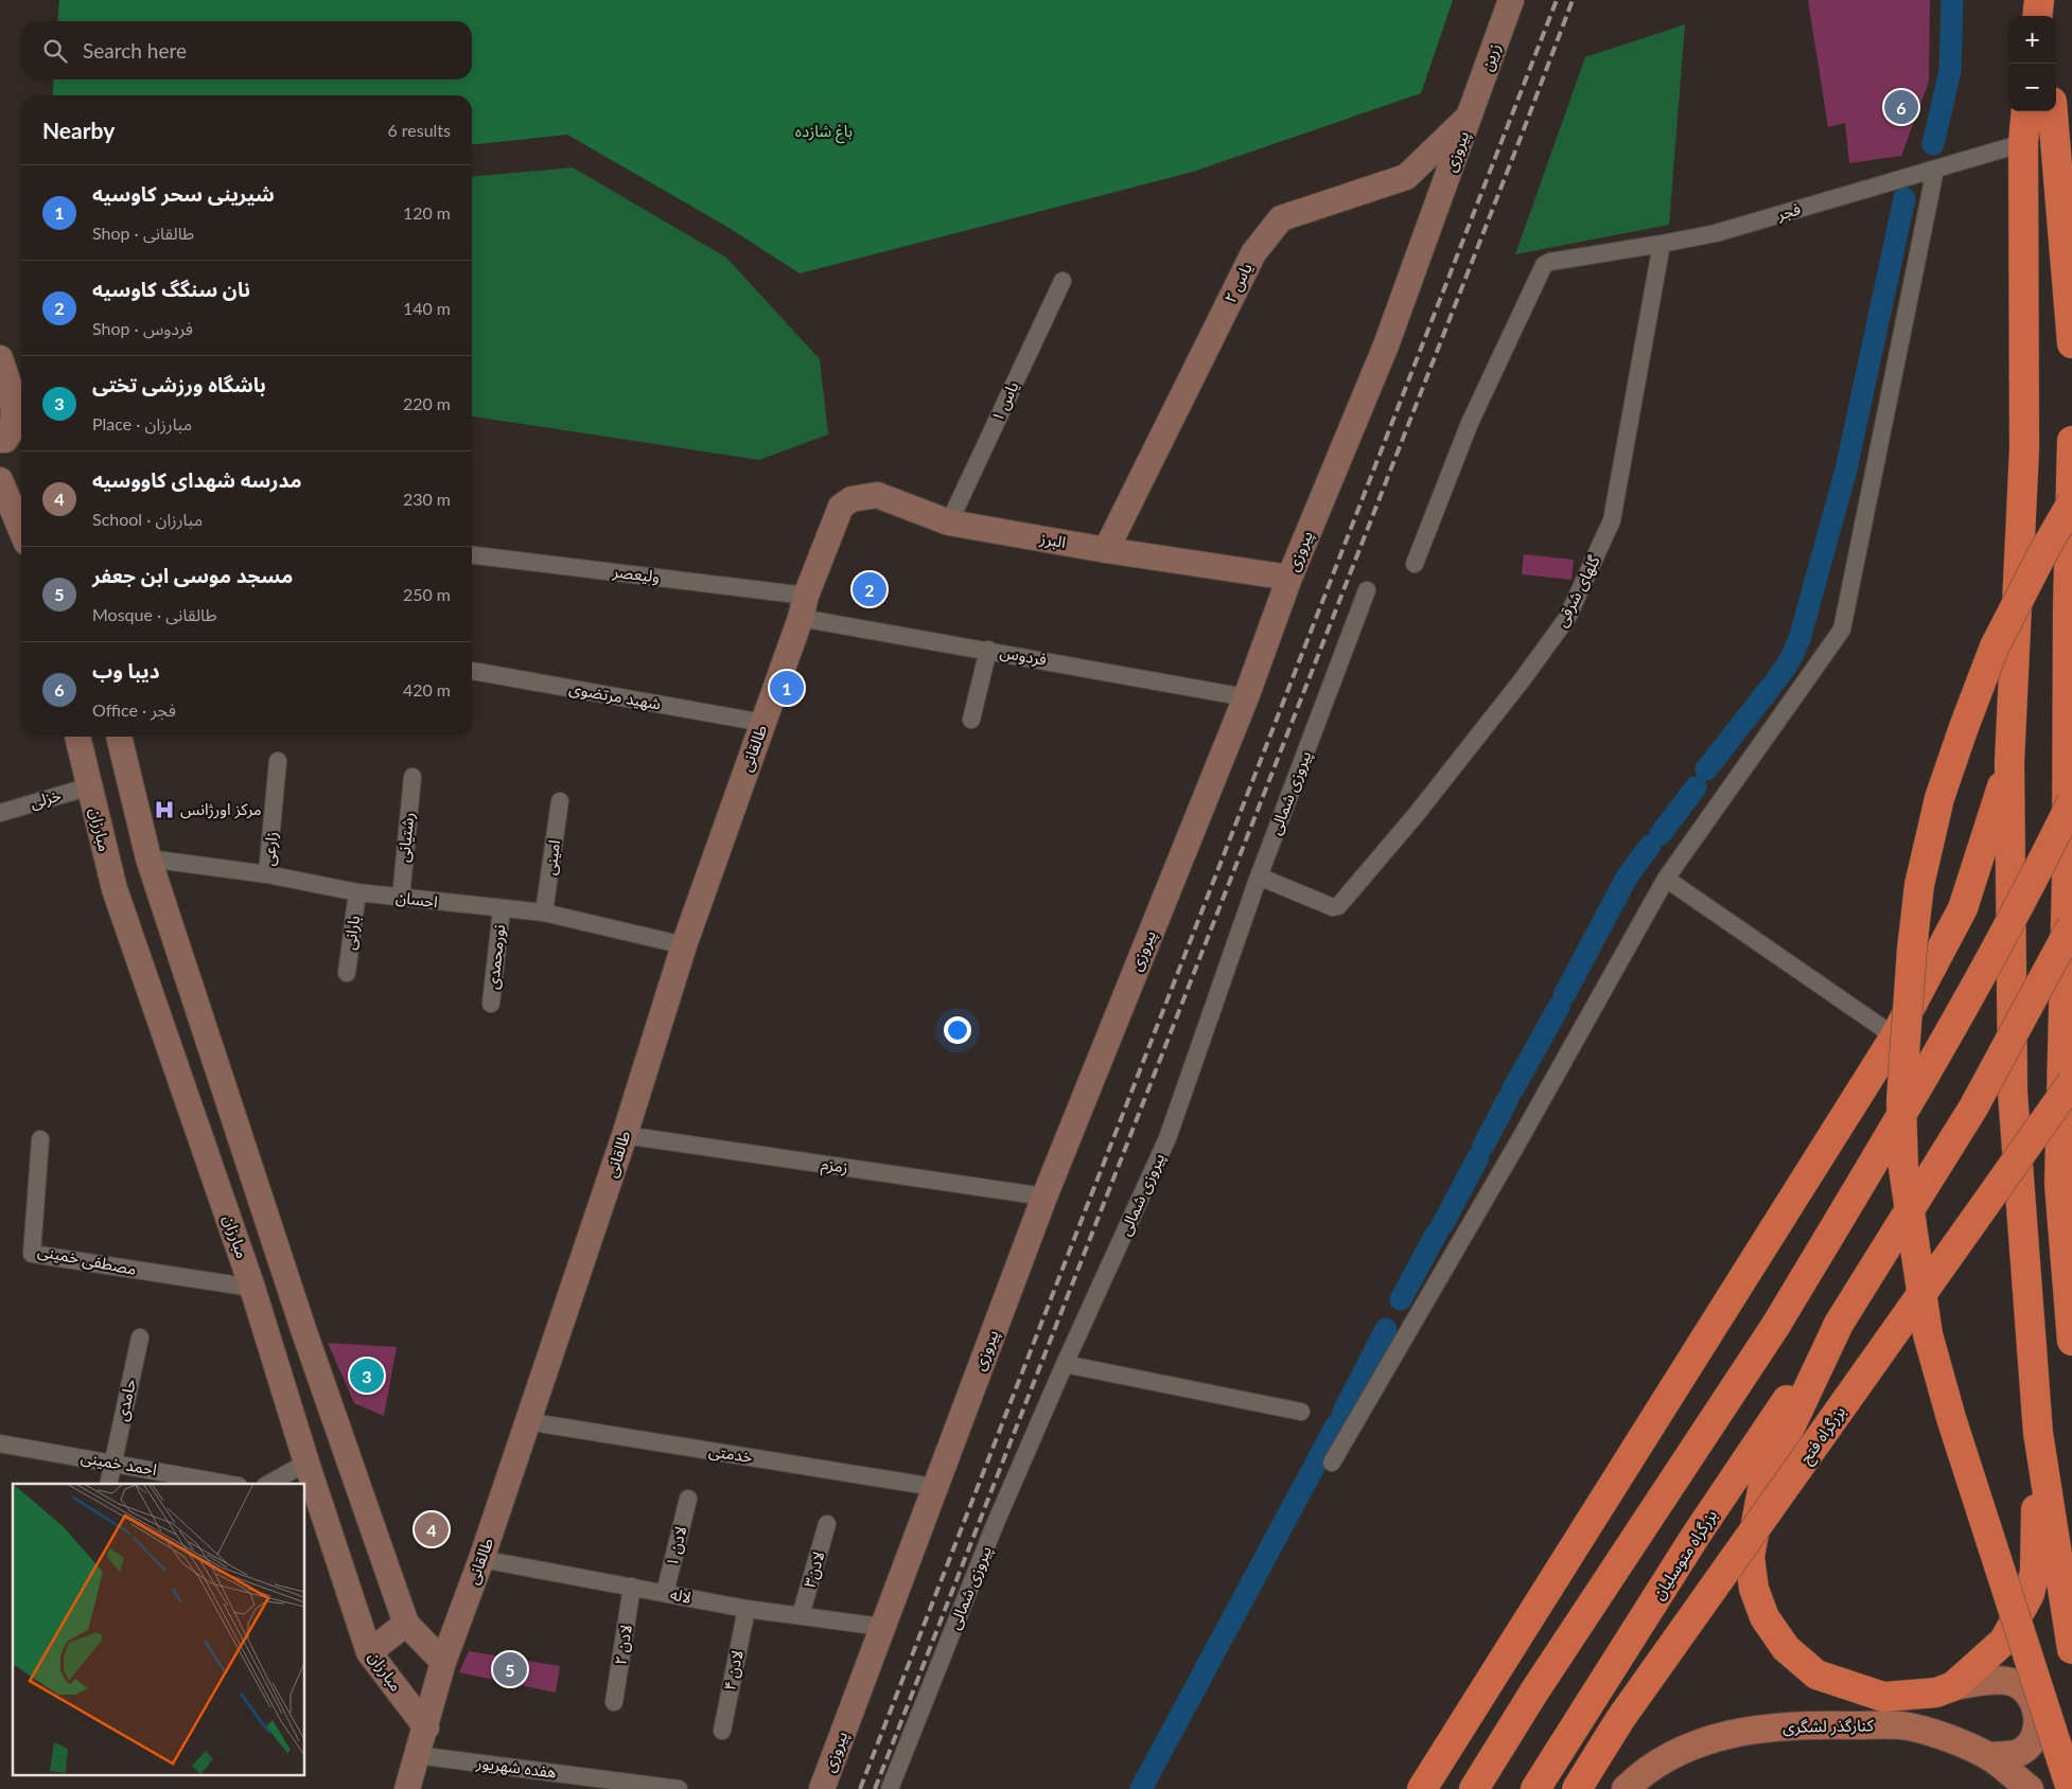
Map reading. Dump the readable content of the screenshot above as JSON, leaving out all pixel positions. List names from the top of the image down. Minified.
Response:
{"streets":{"highway":["بزرگراه فتح","بزرگراه متوسلیان"],"main road":["کنارگذر لشگری"],"street":["زرین","پیروزی","فجر","یاس ۲","یاس ۱","البرز","ولیعصر","گلهای شرقی","فردوس","شهید مرتضوی","طالقانی","پیروزی شمالی","خزلی","مبارزان","رشتیانی","زارعی","امینی","احسان","بارانی","نورمحمدی","زمزم","مصطفی خمینی","حامدی","خدمتی","احمد خمینی","لادن ۱","لادن۳","لاله","لادن ۲","لادن ۴","هفده شهریور"]},"crossings":[["زرین","پیروزی"],["زرین","یاس ۲"],["پیروزی","یاس ۲"],["پیروزی","البرز"],["پیروزی","فردوس"],["پیروزی","زمزم"],["پیروزی","خدمتی"],["پیروزی","لاله"],["فجر","گلهای شرقی"],["یاس ۲","البرز"],["یاس ۱","البرز"],["البرز","طالقانی"],["ولیعصر","فردوس"],["ولیعصر","طالقانی"],["گلهای شرقی","پیروزی شمالی"],["فردوس","طالقانی"],["شهید مرتضوی","طالقانی"],["طالقانی","مبارزان"],["طالقانی","احسان"],["طالقانی","زمزم"],["طالقانی","خدمتی"],["طالقانی","لاله"],["طالقانی","هفده شهریور"],["خزلی","مبارزان"],["مبارزان","مصطفی خمینی"],["رشتیانی","احسان"],["زارعی","احسان"],["امینی","احسان"],["احسان","بارانی"],["احسان","نورمحمدی"],["حامدی","احمد خمینی"],["لادن ۱","لاله"],["لادن۳","لاله"],["لاله","لادن ۲"],["لاله","لادن ۴"]],"parks":["باغ شازده"],"places":{"hospital":["مرکز اورژانس"]},"page":{"map_buttons":["+","−"],"search":"Search here","pins":["6","2","1","3","4","5"],"heading":["Nearby","6 results"],"list":[{"mark":"1","name":"شیرینی سحر کاوسیه","note":"Shop · طالقانی","value":"120 m"},{"mark":"2","name":"نان سنگگ کاوسیه","note":"Shop · فردوس","value":"140 m"},{"mark":"3","name":"باشگاه ورزشی تختی","note":"Place · مبارزان","value":"220 m"},{"mark":"4","name":"مدرسه شهدای کاووسیه","note":"School · مبارزان","value":"230 m"},{"mark":"5","name":"مسجد موسی ابن جعفر","note":"Mosque · طالقانی","value":"250 m"},{"mark":"6","name":"دیبا وب","note":"Office · فجر","value":"420 m"}]}}
